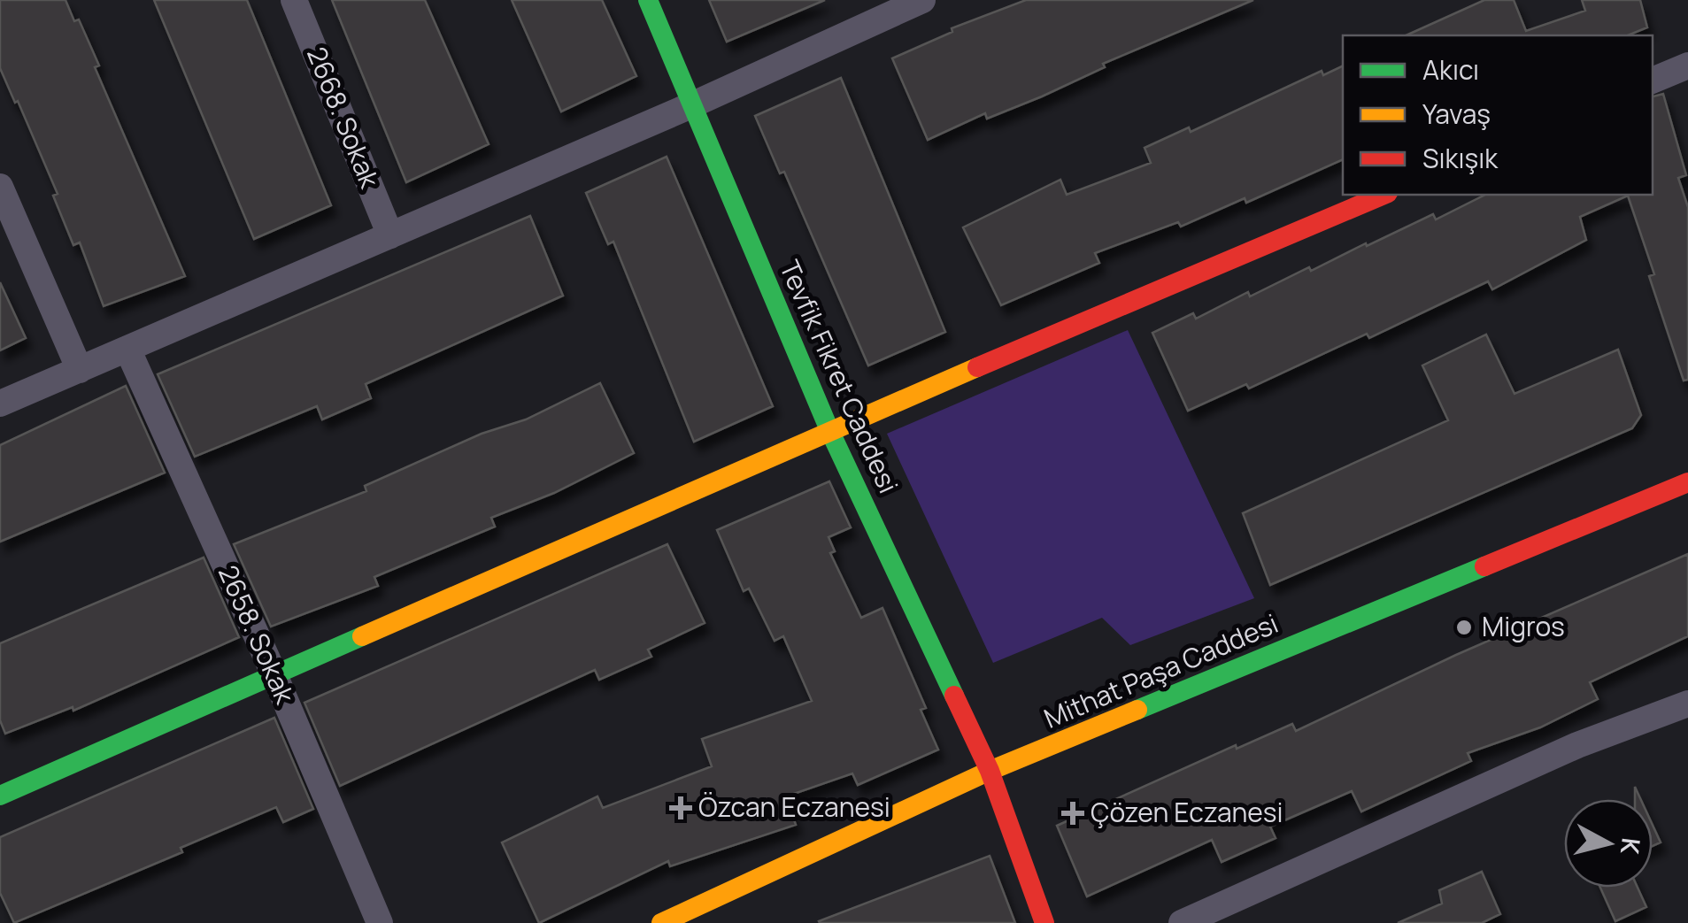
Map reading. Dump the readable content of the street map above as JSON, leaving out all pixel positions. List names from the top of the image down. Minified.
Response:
{"streets":{"street":["2668. Sokak","Tevfik Fikret Caddesi","2658. Sokak","Mithat Paşa Caddesi"]},"crossings":[["Tevfik Fikret Caddesi","Mithat Paşa Caddesi"]],"places":{"other":["Migros"],"health":["Özcan Eczanesi","Çözen Eczanesi"]},"legend":["Akıcı","Yavaş","Sıkışık"],"north":"right"}
